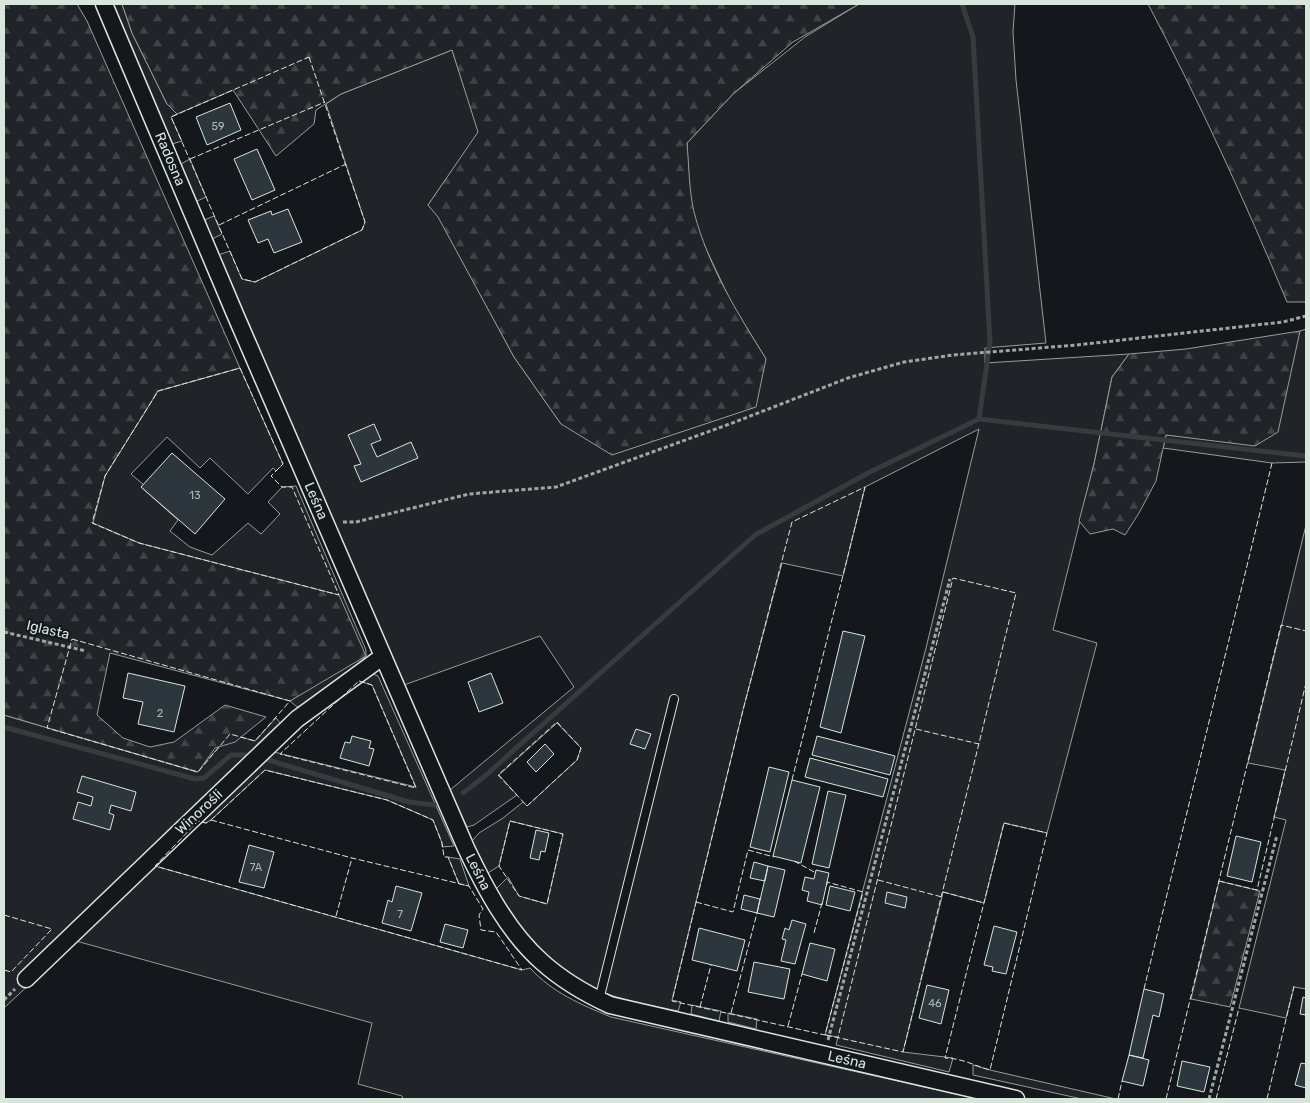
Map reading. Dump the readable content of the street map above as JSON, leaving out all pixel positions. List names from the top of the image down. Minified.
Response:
{"streets":{"street":["Radosna","Leśna","Winorośli"],"path":["Iglasta"]},"crossings":[["Radosna","Leśna"],["Leśna","Winorośli"]],"house_numbers":["59","13","2","7A","7","46"]}
